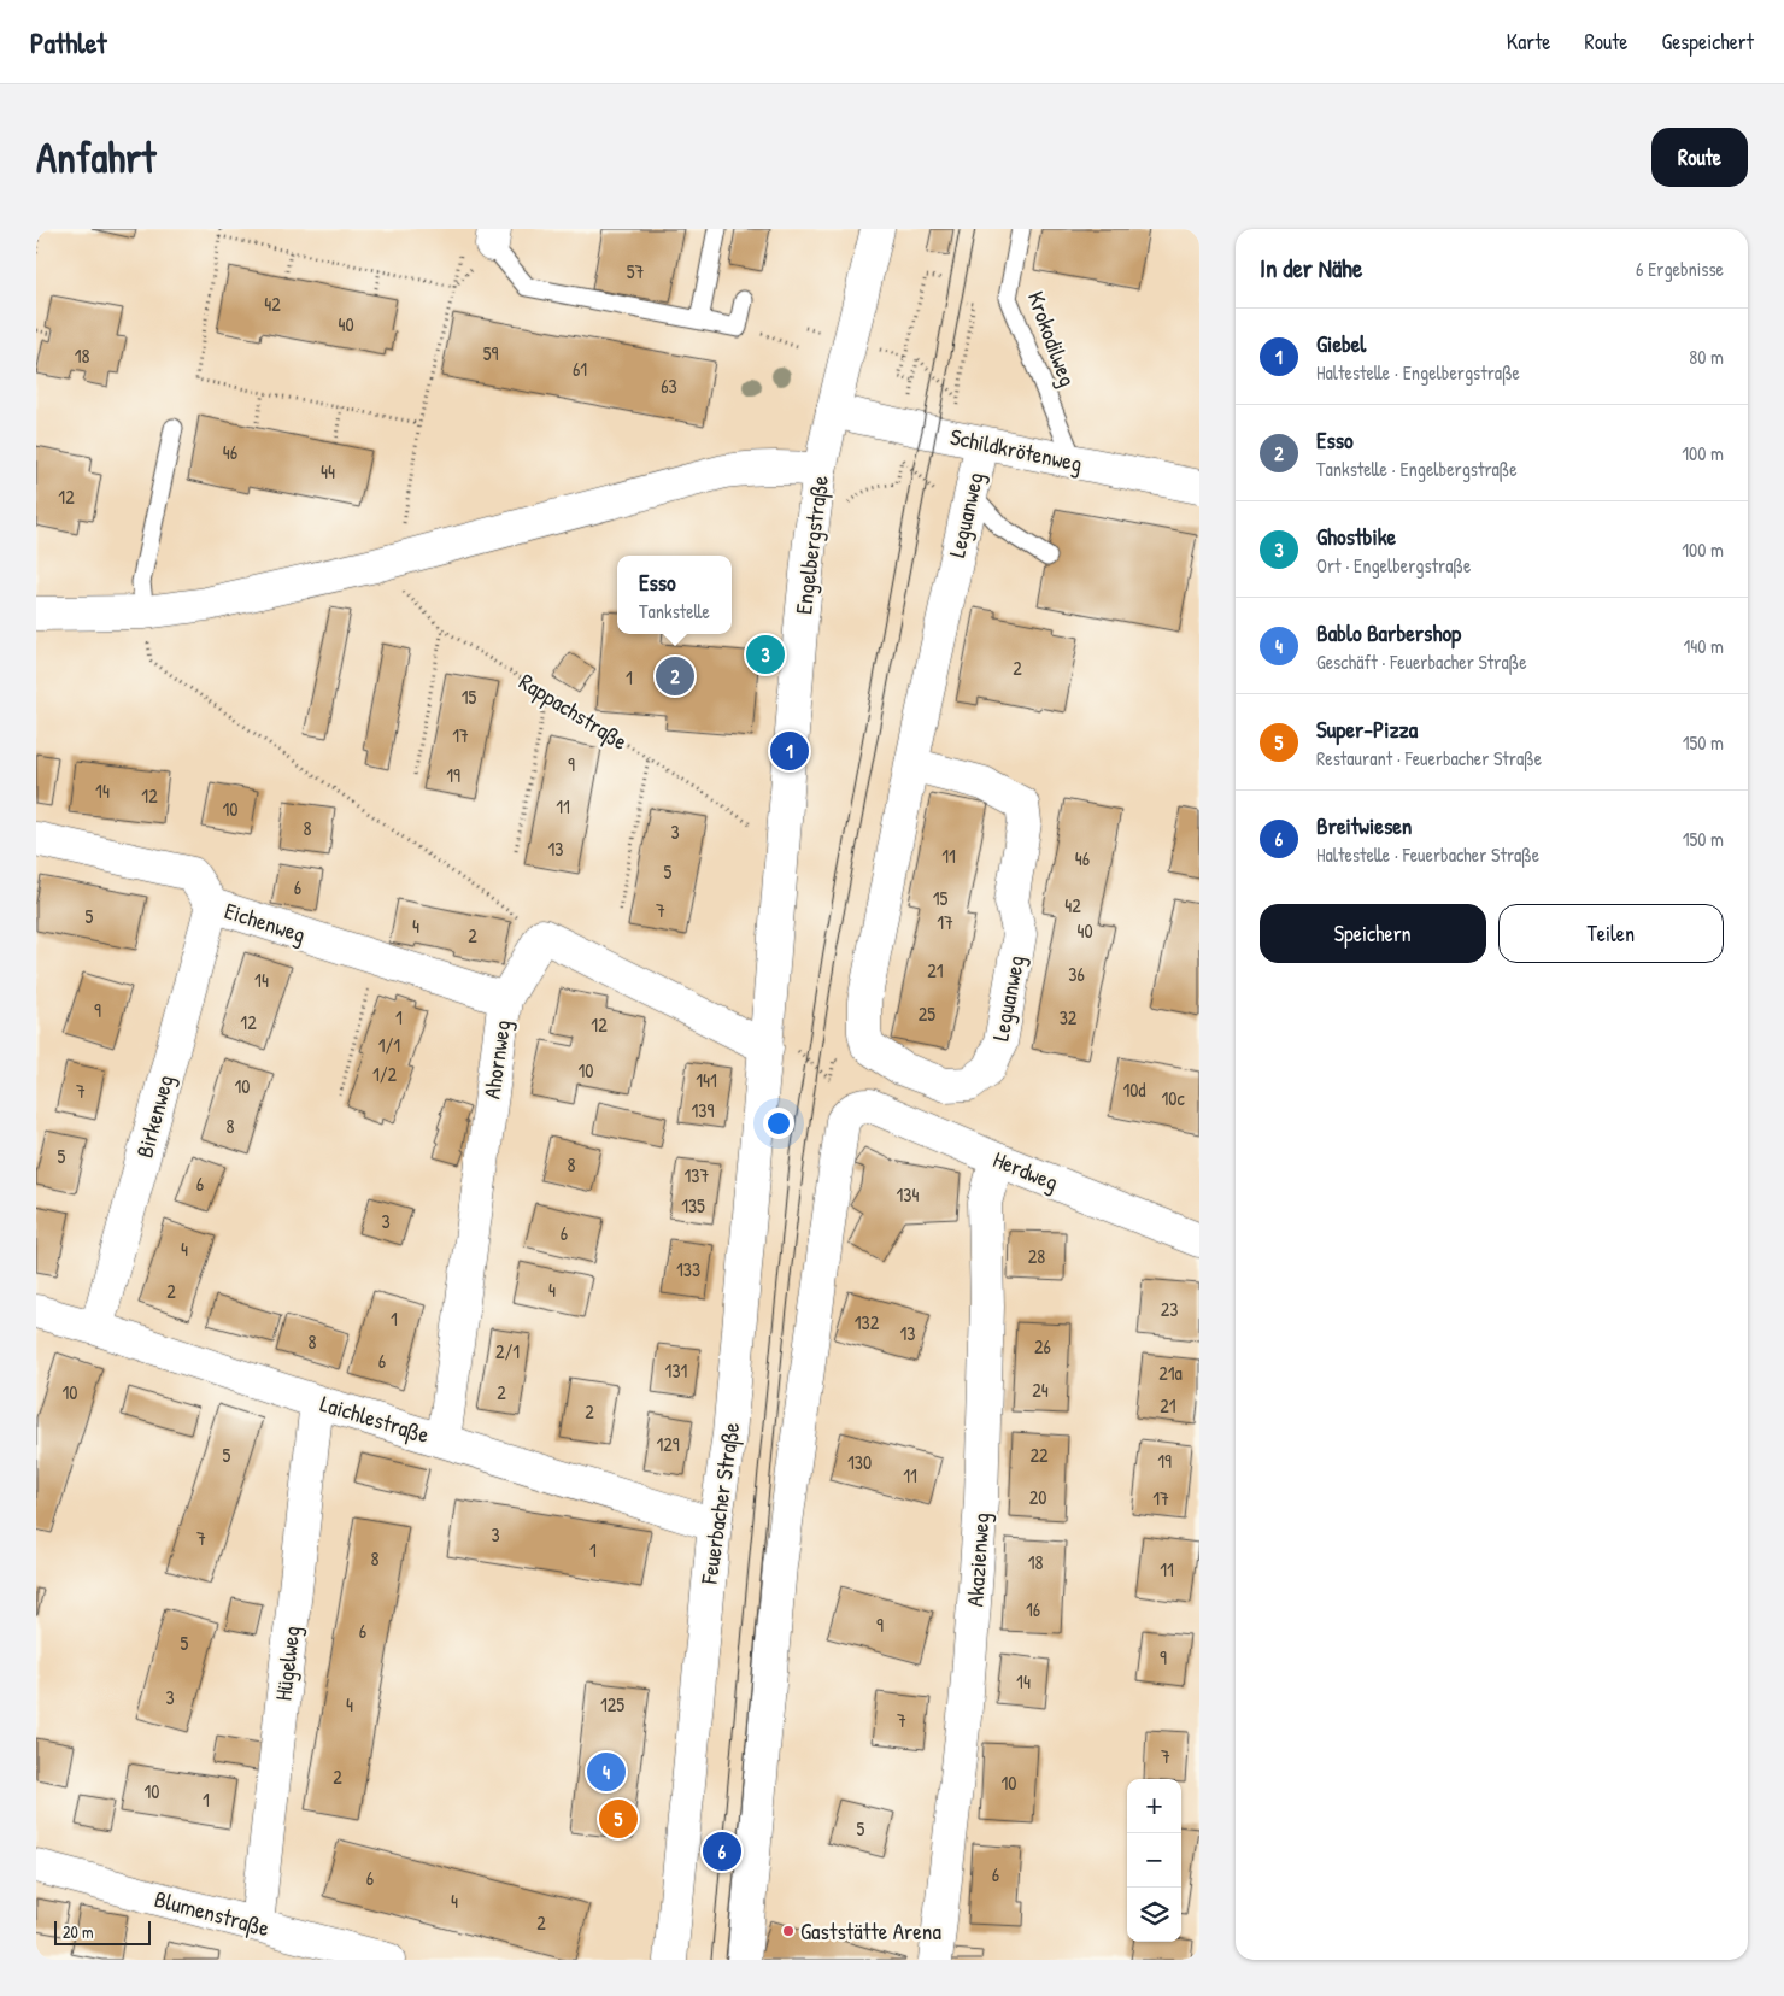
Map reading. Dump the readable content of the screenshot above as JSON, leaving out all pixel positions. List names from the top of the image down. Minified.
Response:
{"streets":{"street":["Schildkrötenweg","Leguanweg","Engelbergstraße","Eichenweg","Ahornweg","Birkenweg","Herdweg","Laichlestraße","Feuerbacher Straße","Akazienweg","Hügelweg","Blumenstraße"],"lane":["Krokodilweg"],"path":["Rappachstraße"]},"crossings":[["Krokodilweg","Schildkrötenweg"],["Schildkrötenweg","Leguanweg"],["Schildkrötenweg","Engelbergstraße"],["Engelbergstraße","Rappachstraße"],["Engelbergstraße","Feuerbacher Straße"],["Eichenweg","Ahornweg"],["Eichenweg","Birkenweg"],["Ahornweg","Laichlestraße"],["Birkenweg","Laichlestraße"],["Herdweg","Akazienweg"],["Laichlestraße","Feuerbacher Straße"],["Laichlestraße","Hügelweg"],["Hügelweg","Blumenstraße"]],"places":["Gaststätte Arena"],"house_numbers":["57","42","40","59","18","61","63","46","44","12","2","1","15","17","9","19","14","12","11","10","8","3","13","11","46","5","6","15","42","7","5","17","4","40","2","21","36","14","9","25","1","32","12","12","1/1","10","1/2","141","10","10d","7","10c","139","8","5","8","137","6","134","135","3","6","4","28","133","4","2","23","1","132","13","8","26","2/1","6","131","21a","24","10","2","21","2","129","5","22","19","130","11","20","17","3","7","1","8","18","11","16","9","6","5","9","14","3","4","125","7","7","2","10","10","1","5","6","6","4","2"],"scale_bar":"20 m","page":{"header":"Pathlet","nav":["Karte","Route","Gespeichert"],"buttons":["Route",["Speichern","Teilen"]],"title":"Anfahrt","heading":["In der Nähe","6 Ergebnisse"],"list":[{"mark":"1","name":"Giebel","note":"Haltestelle · Engelbergstraße","value":"80 m"},{"mark":"2","name":"Esso","note":"Tankstelle · Engelbergstraße","value":"100 m"},{"mark":"3","name":"Ghostbike","note":"Ort · Engelbergstraße","value":"100 m"},{"mark":"4","name":"Bablo Barbershop","note":"Geschäft · Feuerbacher Straße","value":"140 m"},{"mark":"5","name":"Super-Pizza","note":"Restaurant · Feuerbacher Straße","value":"150 m"},{"mark":"6","name":"Breitwiesen","note":"Haltestelle · Feuerbacher Straße","value":"150 m"}],"popup":["Esso","Tankstelle"],"pins":["3","2","1","4","5","6"],"map_buttons":["+","−"],"scale":"20 m"}}
